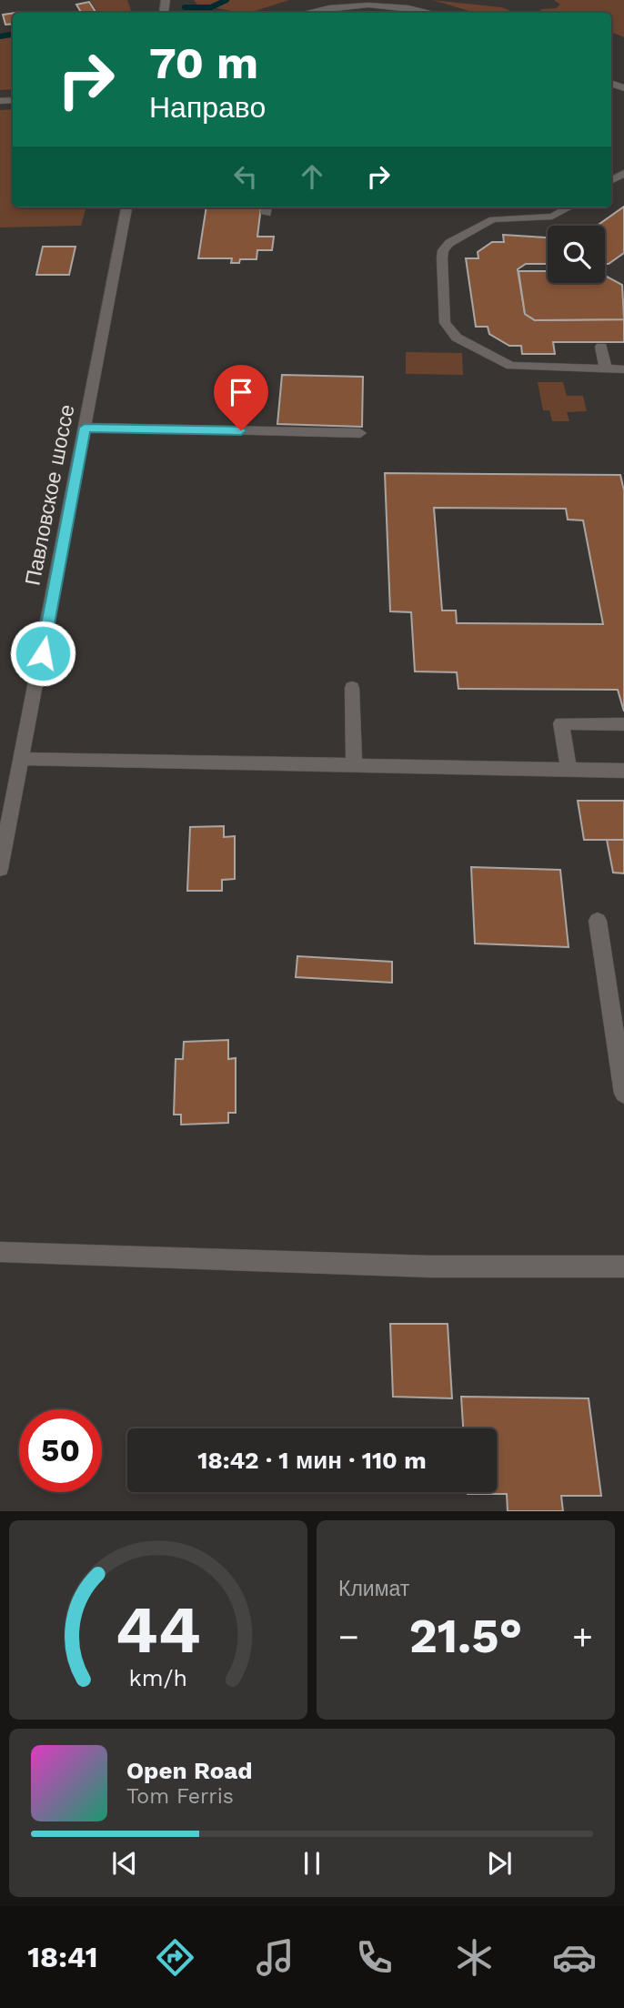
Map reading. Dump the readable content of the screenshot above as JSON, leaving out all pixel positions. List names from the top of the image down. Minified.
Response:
{"streets":{"main road":["Павловское шоссе"]},"page":{"turn":["70 m","Направо"],"limit":"50","trip":"18:42 · 1 мин · 110 m","tile":"Климат","heat":["−","21.5°","+"],"song":["Open Road","Tom Ferris"],"tabs":"18:41","gauge":["44","km/h"]}}
